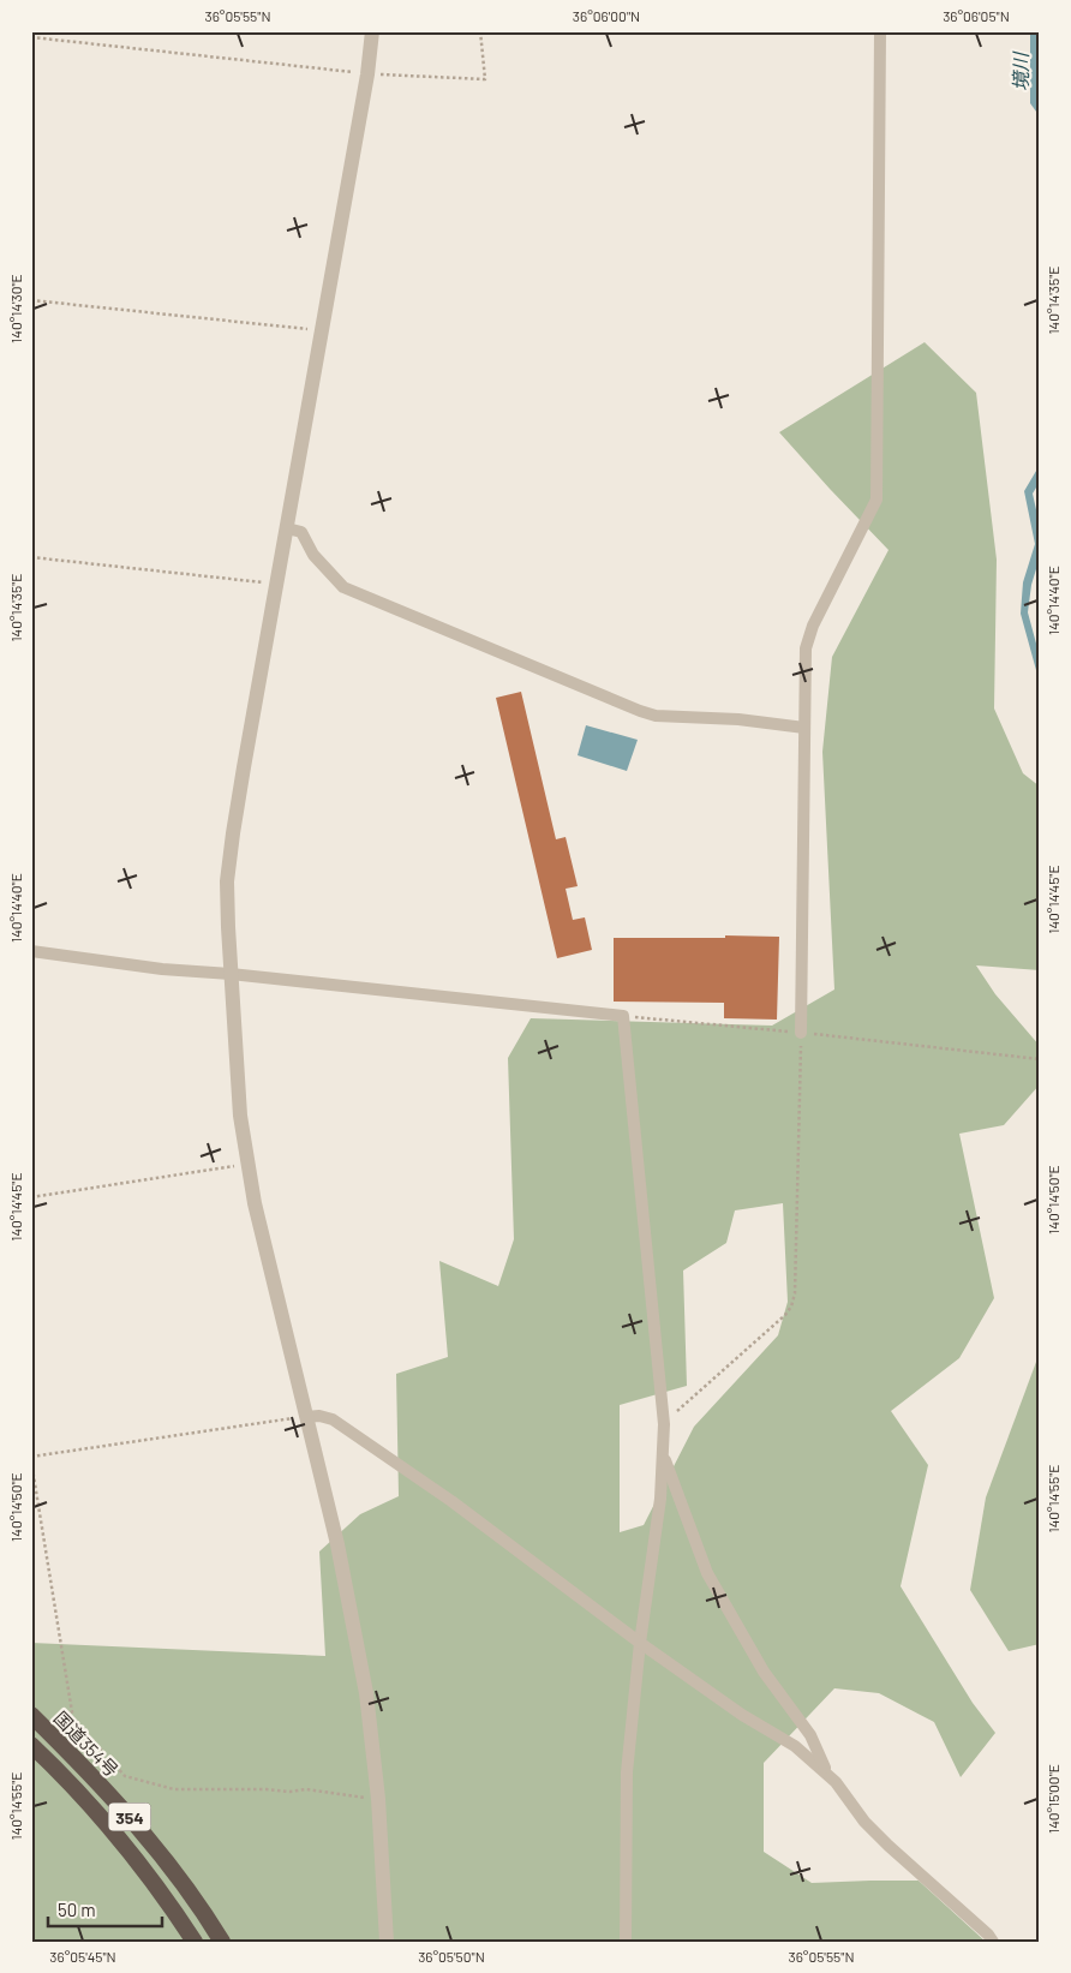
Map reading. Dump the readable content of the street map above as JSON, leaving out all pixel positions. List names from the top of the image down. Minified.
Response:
{"streets":{"highway":["国道354号","354"]},"water":["境川"],"scale_bar":"50 m","coordinates":["36°05'55\"N","36°06'00\"N","36°06'05\"N","140°14'35\"E","140°14'30\"E","140°14'40\"E","140°14'45\"E","140°14'50\"E","140°14'55\"E","140°15'00\"E","36°05'45\"N","36°05'50\"N"]}
